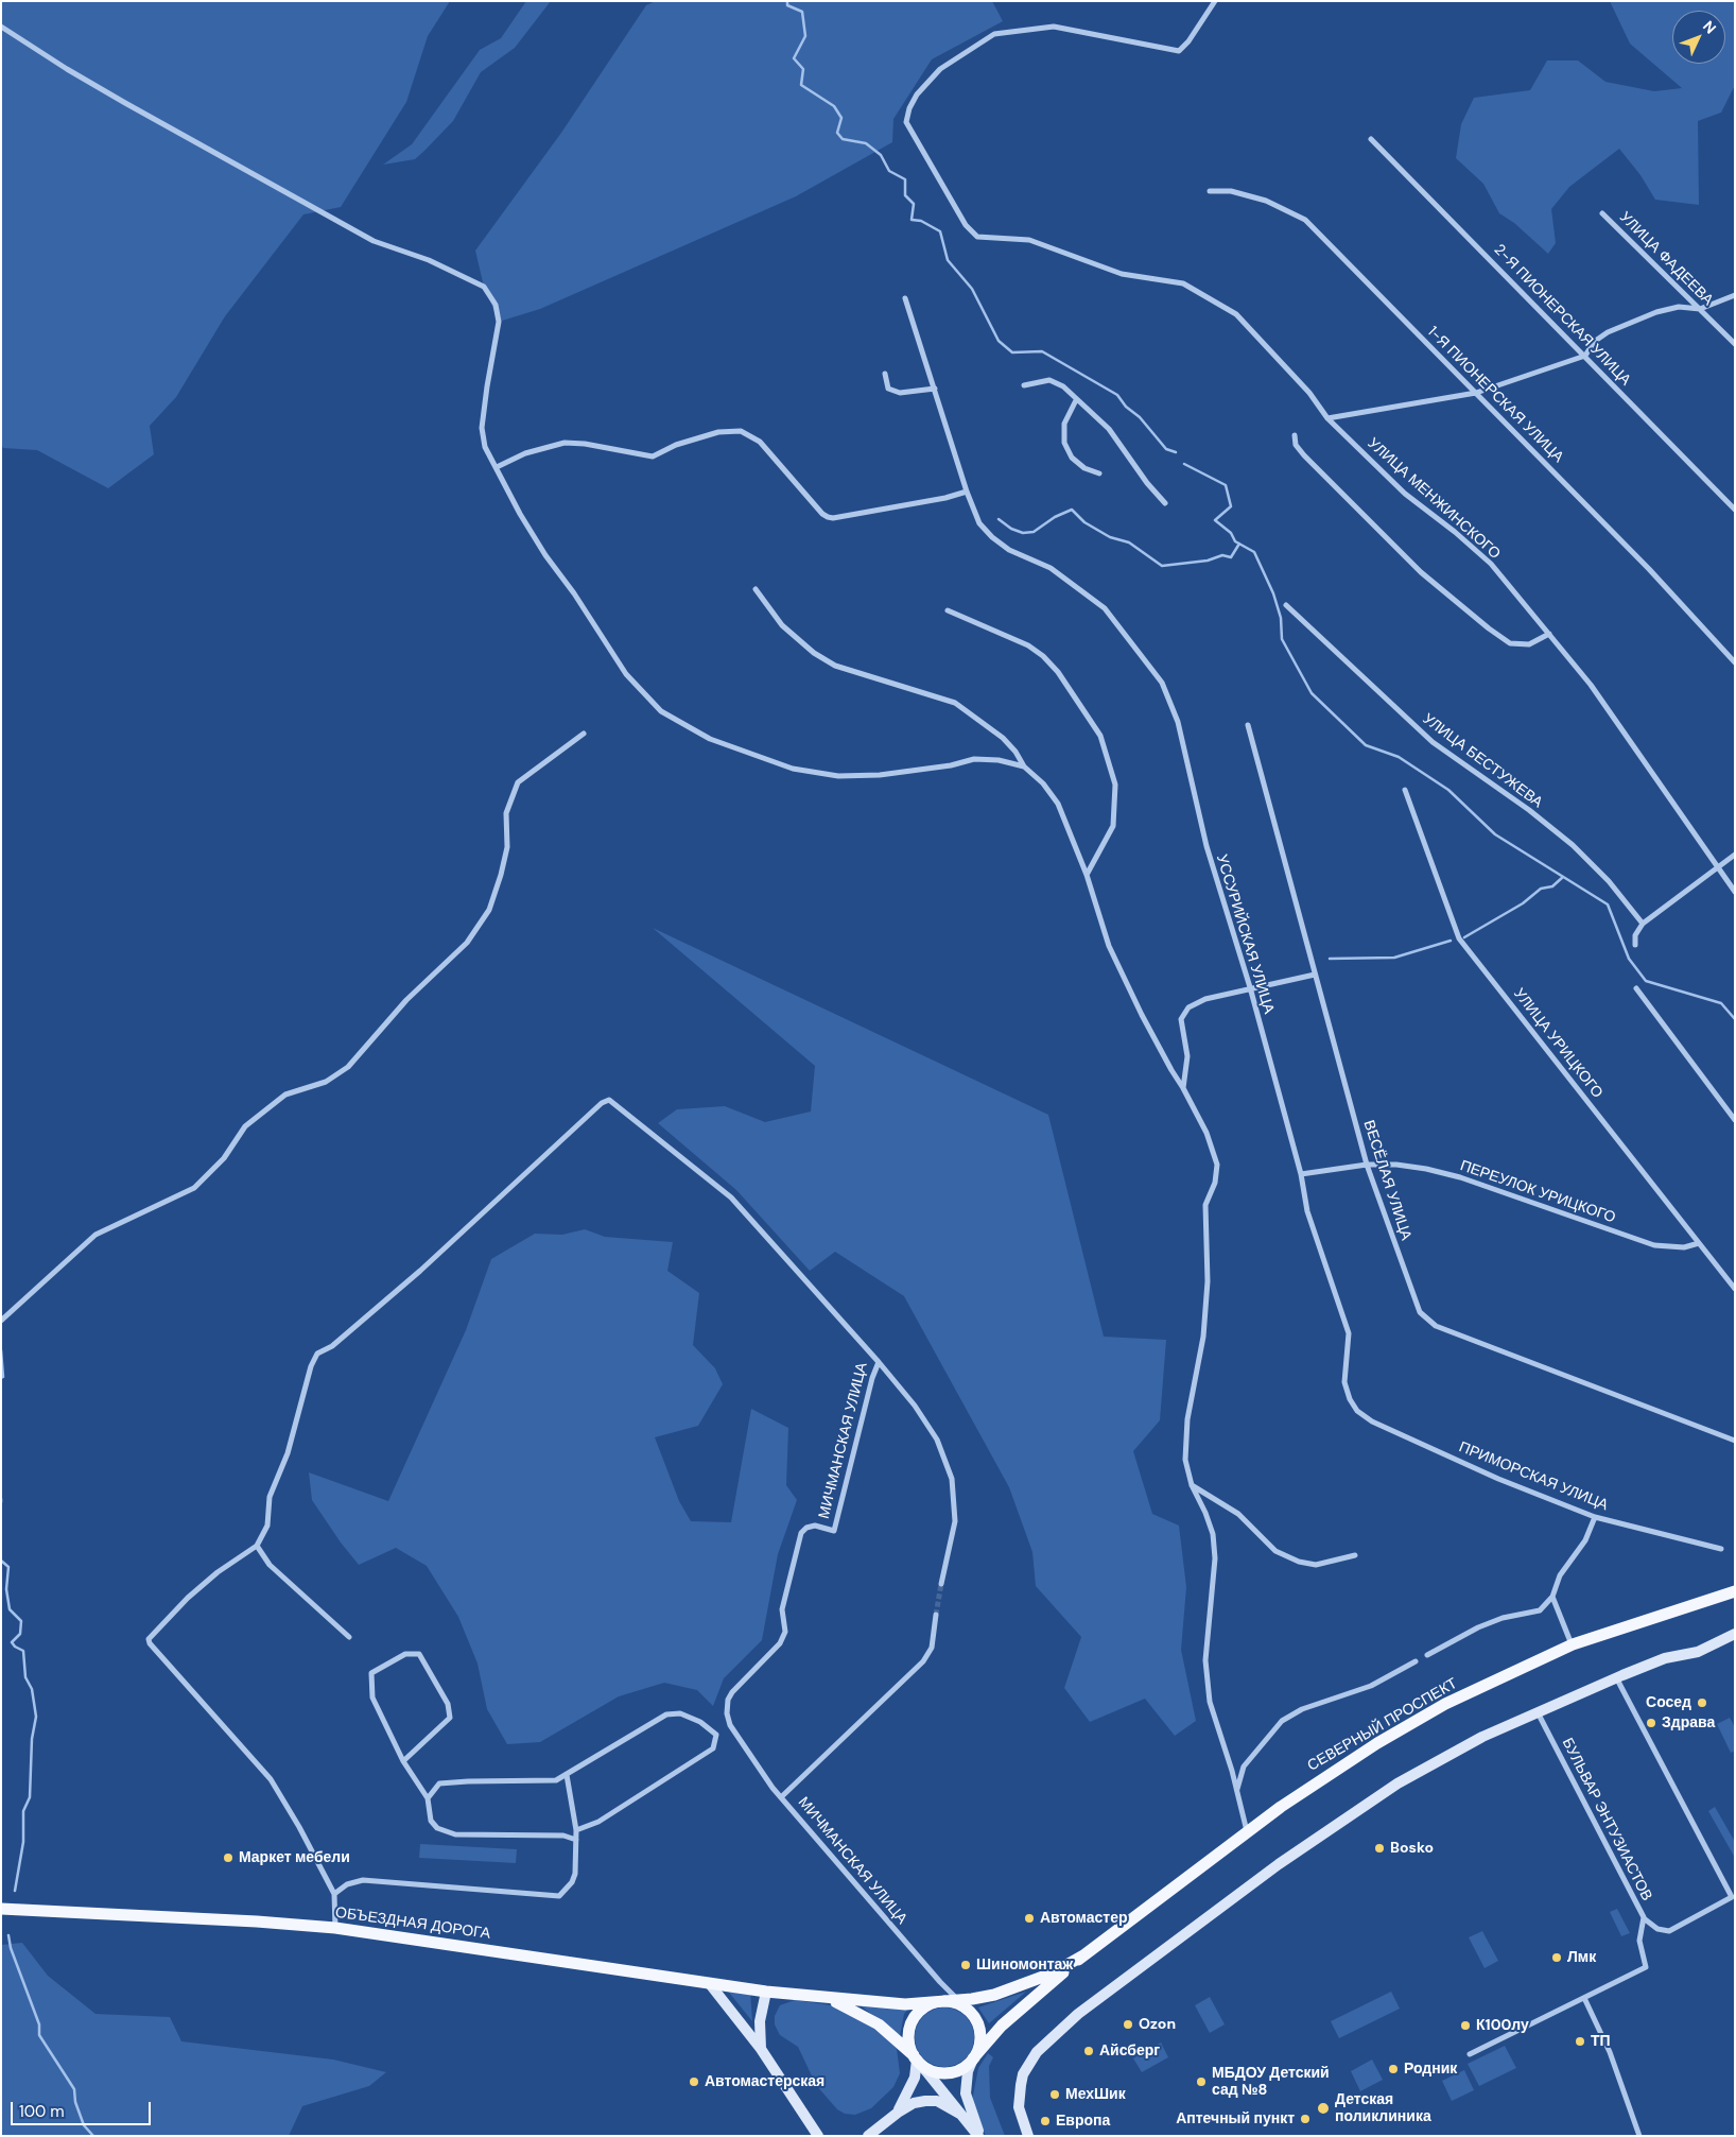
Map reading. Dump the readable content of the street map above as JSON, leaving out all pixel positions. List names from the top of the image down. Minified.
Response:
{"streets":{"main road":["СЕВЕРНЫЙ ПРОСПЕКТ","ОБЪЕЗДНАЯ ДОРОГА"],"street":["УЛИЦА ФАДЕЕВА","2-Я ПИОНЕРСКАЯ УЛИЦА","1-Я ПИОНЕРСКАЯ УЛИЦА","УЛИЦА МЕНЖИНСКОГО","УЛИЦА БЕСТУЖЕВА","УССУРИЙСКАЯ УЛИЦА","УЛИЦА УРИЦКОГО","ВЕСЁЛАЯ УЛИЦА","ПЕРЕУЛОК УРИЦКОГО","МИЧМАНСКАЯ УЛИЦА","ПРИМОРСКАЯ УЛИЦА","БУЛЬВАР ЭНТУЗИАСТОВ"]},"crossings":[["УССУРИЙСКАЯ УЛИЦА","ПЕРЕУЛОК УРИЦКОГО"],["УССУРИЙСКАЯ УЛИЦА","ПРИМОРСКАЯ УЛИЦА"],["УЛИЦА УРИЦКОГО","ПЕРЕУЛОК УРИЦКОГО"],["ВЕСЁЛАЯ УЛИЦА","ПЕРЕУЛОК УРИЦКОГО"]],"places":["Сосед","Здрава","Bosko","Маркет мебели","Автомастер","Лмк","Шиномонтаж","Ozon","К100лу","ТП","Айсберг","Родник","Автомастерская","МБДОУ Детский сад №8","МехШик","Детская поликлиника","Аптечный пункт","Европа"],"scale_bar":"100 m","north":"top right"}
